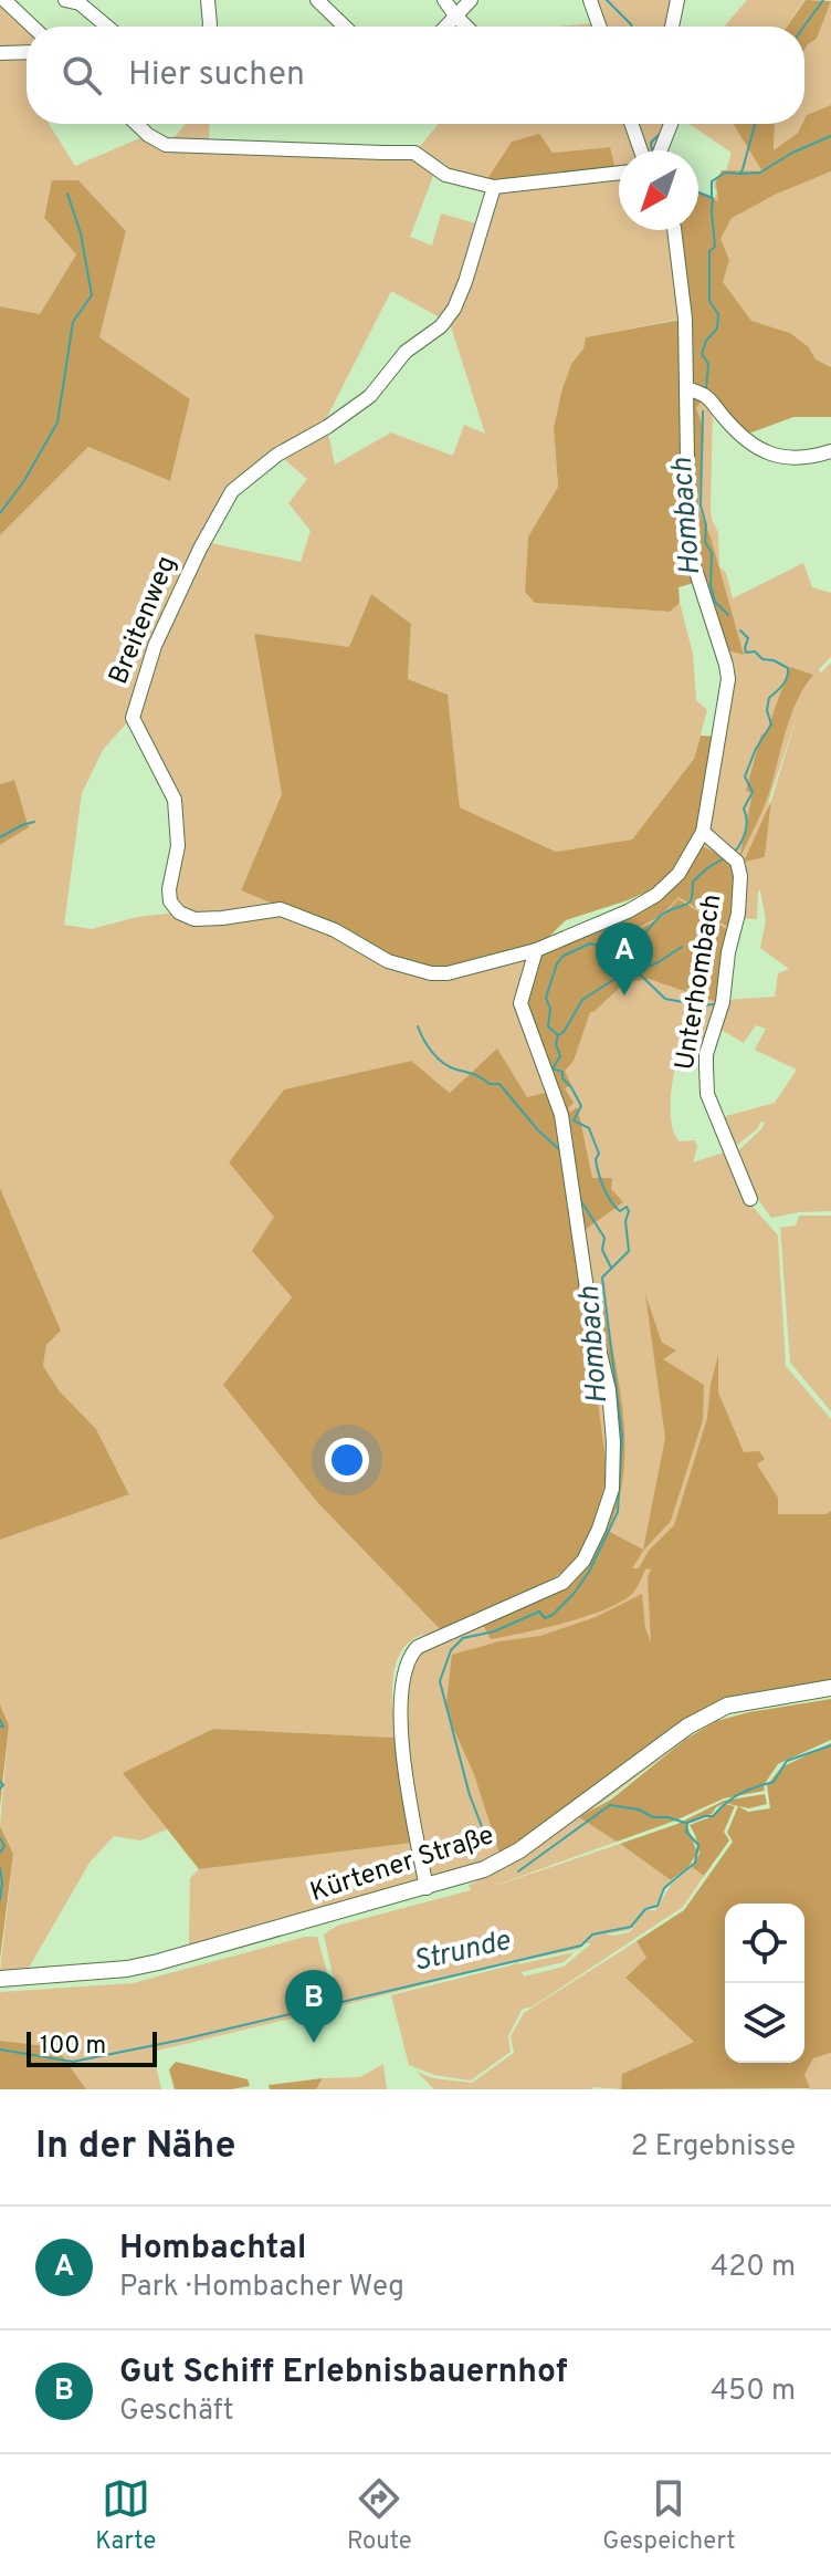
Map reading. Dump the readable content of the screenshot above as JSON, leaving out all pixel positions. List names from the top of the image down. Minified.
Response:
{"streets":{"main road":["Kürtener Straße"],"street":["Breitenweg","Unterhombach"]},"crossings":[["Breitenweg","Unterhombach"]],"water":["Hombach","Strunde"],"scale_bar":"100 m","north":"bottom left","page":{"search":"Hier suchen","pins":["A","B"],"scale":"100 m","heading":["In der Nähe","2 Ergebnisse"],"list":[{"mark":"A","name":"Hombachtal","note":"Park · Hombacher Weg","value":"420 m"},{"mark":"B","name":"Gut Schiff Erlebnisbauernhof","note":"Geschäft","value":"450 m"}],"nav":["Karte","Route","Gespeichert"]}}
